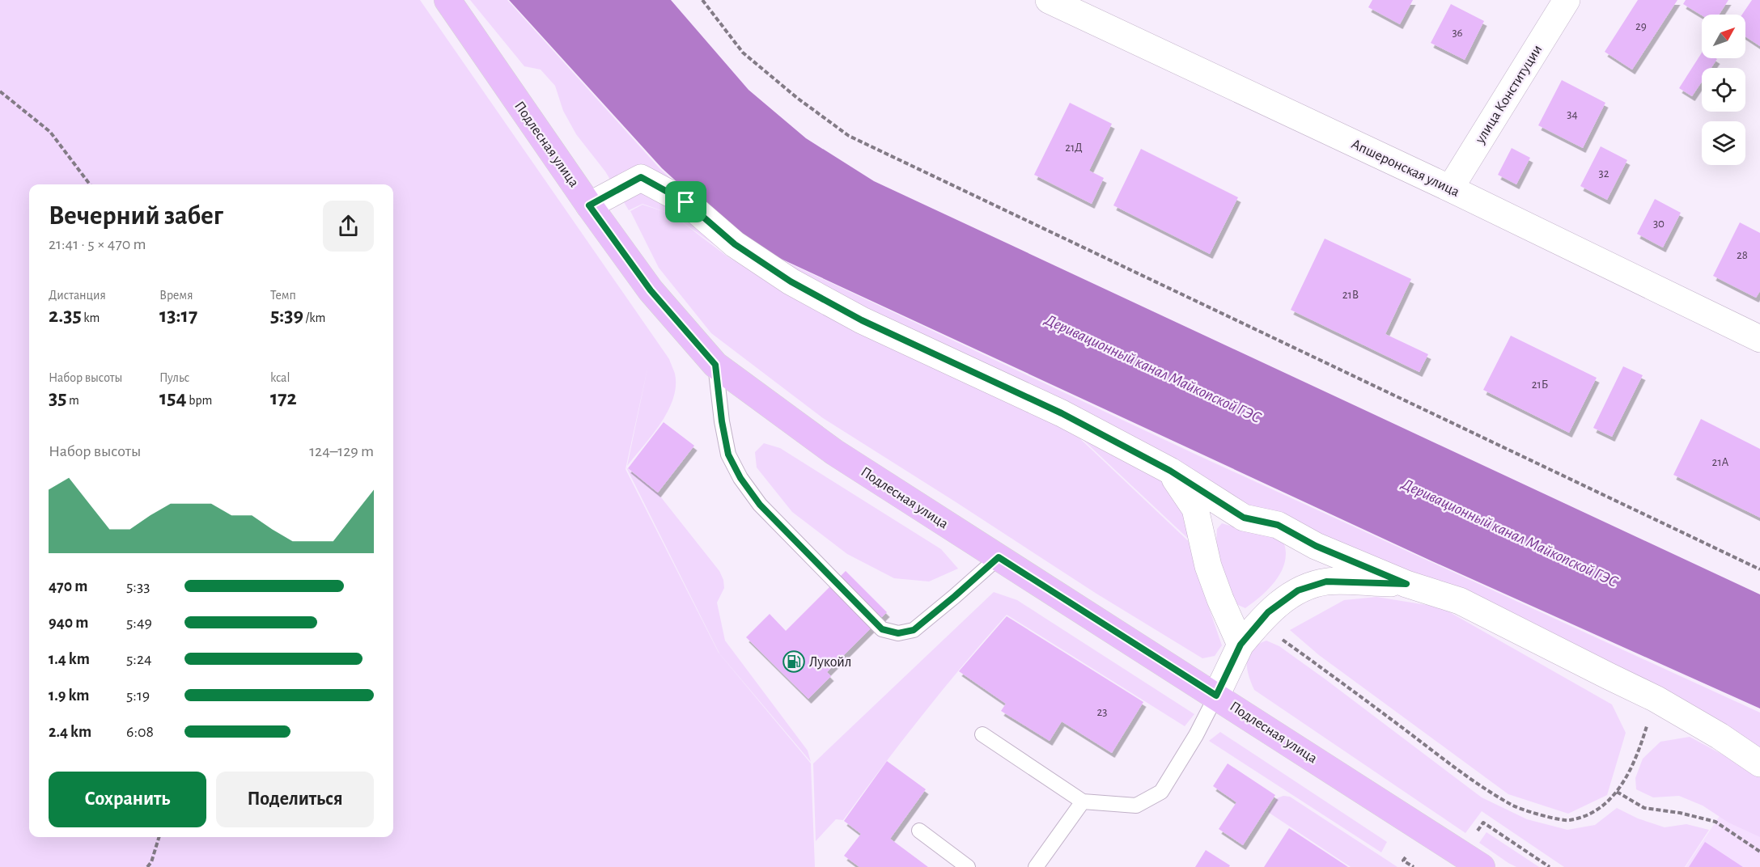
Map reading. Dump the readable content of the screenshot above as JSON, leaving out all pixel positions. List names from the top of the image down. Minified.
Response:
{"streets":{"main road":["Подлесная улица"],"street":["улица Конституции","Апшеронская улица"]},"crossings":[["улица Конституции","Апшеронская улица"]],"water":["Деривационный канал Майкопской ГЭС"],"places":{"fuel station":["Лукойл"]},"house_numbers":["29","36","34","21Д","32","30","28","21В","21Б","21А","23"],"north":"top right","page":{"heading":["Вечерний забег","21:41 · 5 × 470 m"],"stats":[["Дистанция","2.35 km"],["Время","13:17"],["Темп","5:39 /km"],["Набор высоты","35 m"],["Пульс","154 bpm"],["kcal","172"]],"chart":["Набор высоты","124–129 m"],"list":[{"name":"470 m","note":"5:33"},{"name":"940 m","note":"5:49"},{"name":"1.4 km","note":"5:24"},{"name":"1.9 km","note":"5:19"},{"name":"2.4 km","note":"6:08"}],"buttons":["Сохранить","Поделиться"]}}
